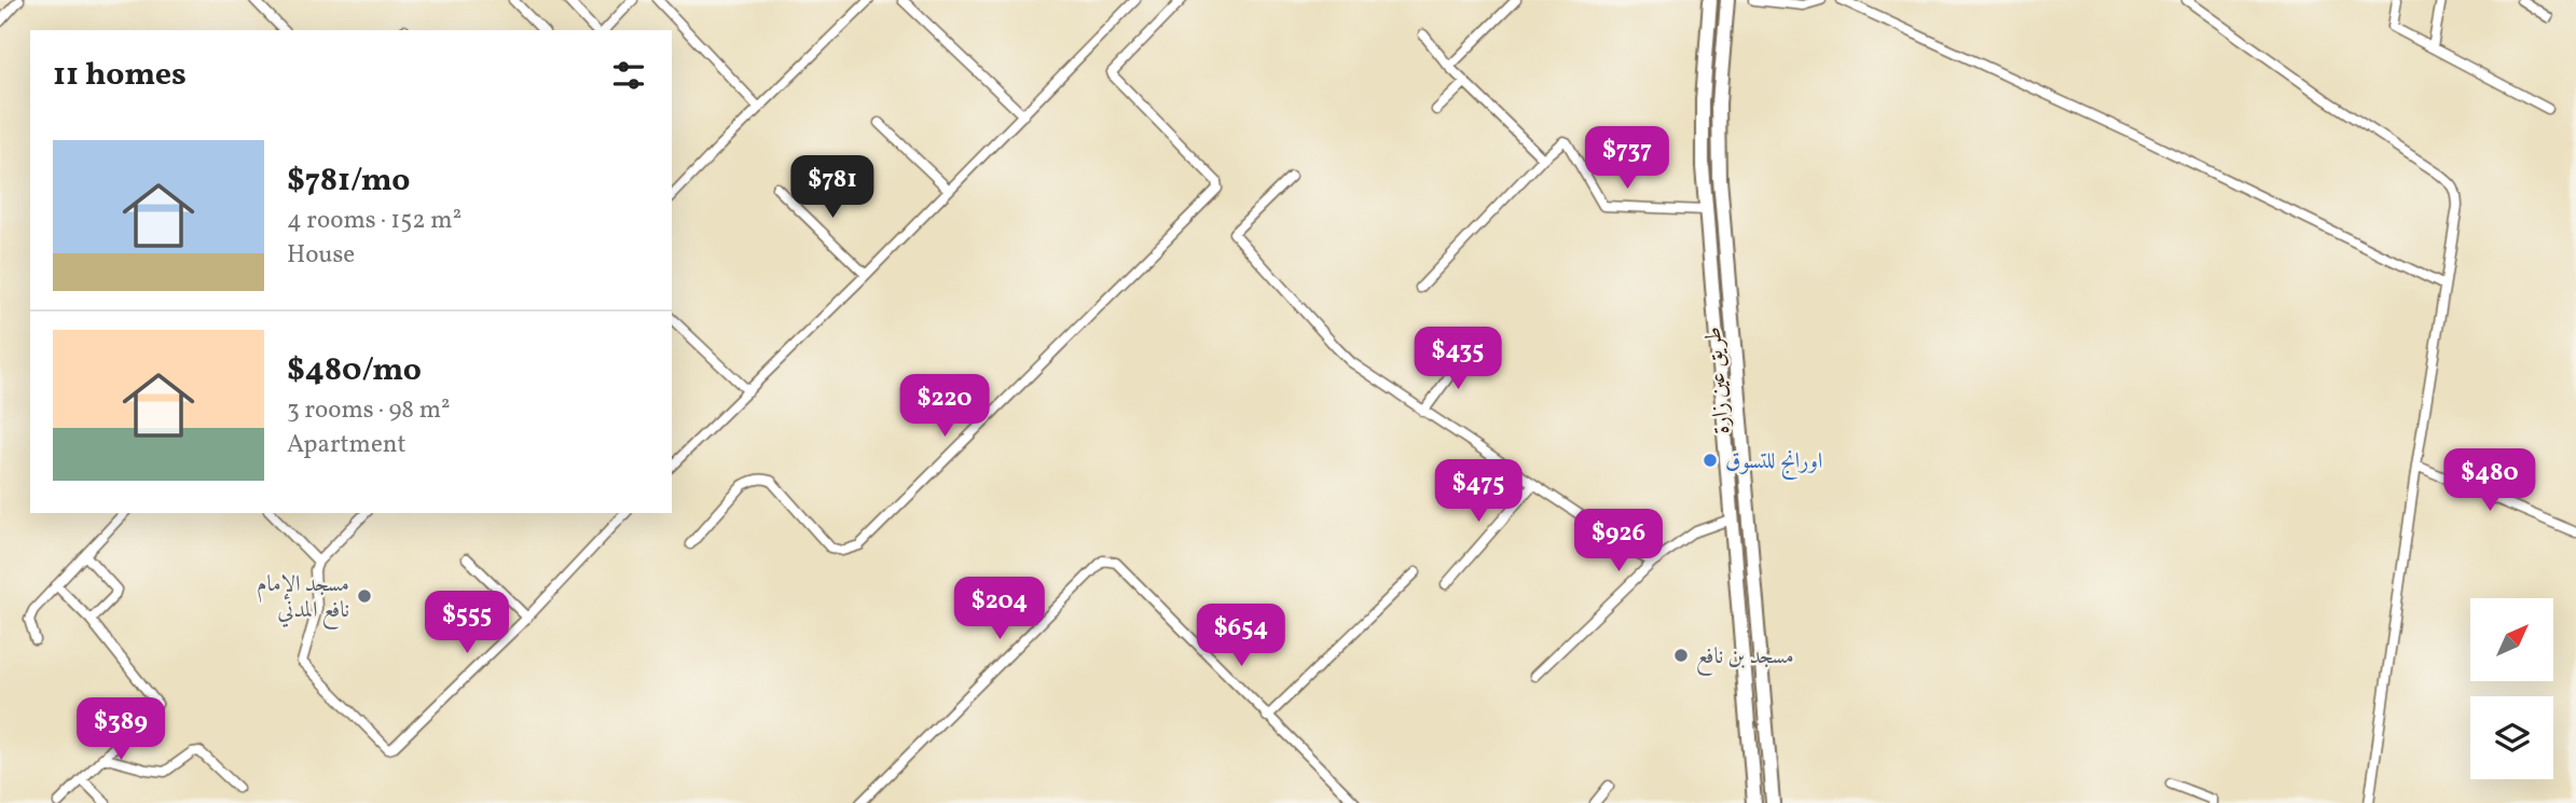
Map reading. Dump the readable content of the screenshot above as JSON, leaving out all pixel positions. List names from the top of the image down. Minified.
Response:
{"streets":{"main road":["طريق عين زارة"]},"places":["اورانج للتسوق","مسجد الإمام نافع المدني","مسجد بن نافع"],"north":"top right","page":{"heading":"11 homes","list":[{"name":"$781/mo","note":"4 rooms · 152 m² · House"},{"name":"$480/mo","note":"3 rooms · 98 m² · Apartment"}],"price":["$737","$781","$435","$220","$480","$475","$926","$204","$555","$654","$389"]}}
